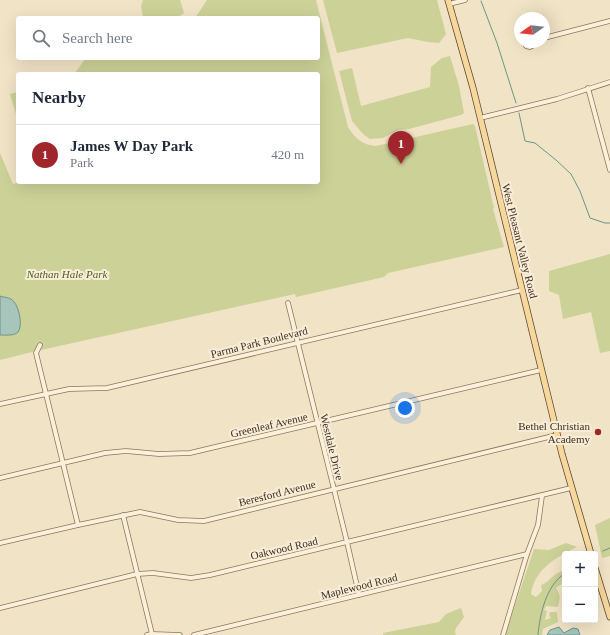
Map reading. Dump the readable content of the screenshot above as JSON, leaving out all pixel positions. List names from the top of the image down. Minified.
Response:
{"streets":{"main road":["West Pleasant Valley Road"],"street":["Parma Park Boulevard","Greenleaf Avenue","Westdale Drive","Beresford Avenue","Oakwood Road","Maplewood Road"]},"crossings":[["West Pleasant Valley Road","Parma Park Boulevard"],["West Pleasant Valley Road","Greenleaf Avenue"],["West Pleasant Valley Road","Beresford Avenue"],["West Pleasant Valley Road","Oakwood Road"],["Parma Park Boulevard","Westdale Drive"],["Greenleaf Avenue","Westdale Drive"],["Westdale Drive","Beresford Avenue"],["Westdale Drive","Oakwood Road"],["Westdale Drive","Maplewood Road"]],"parks":["Nathan Hale Park"],"places":["Bethel Christian Academy"],"north":"left","page":{"search":"Search here","heading":"Nearby","list":[{"mark":"1","name":"James W Day Park","note":"Park","value":"420 m"}],"pins":"1","map_buttons":["+","−"]}}
